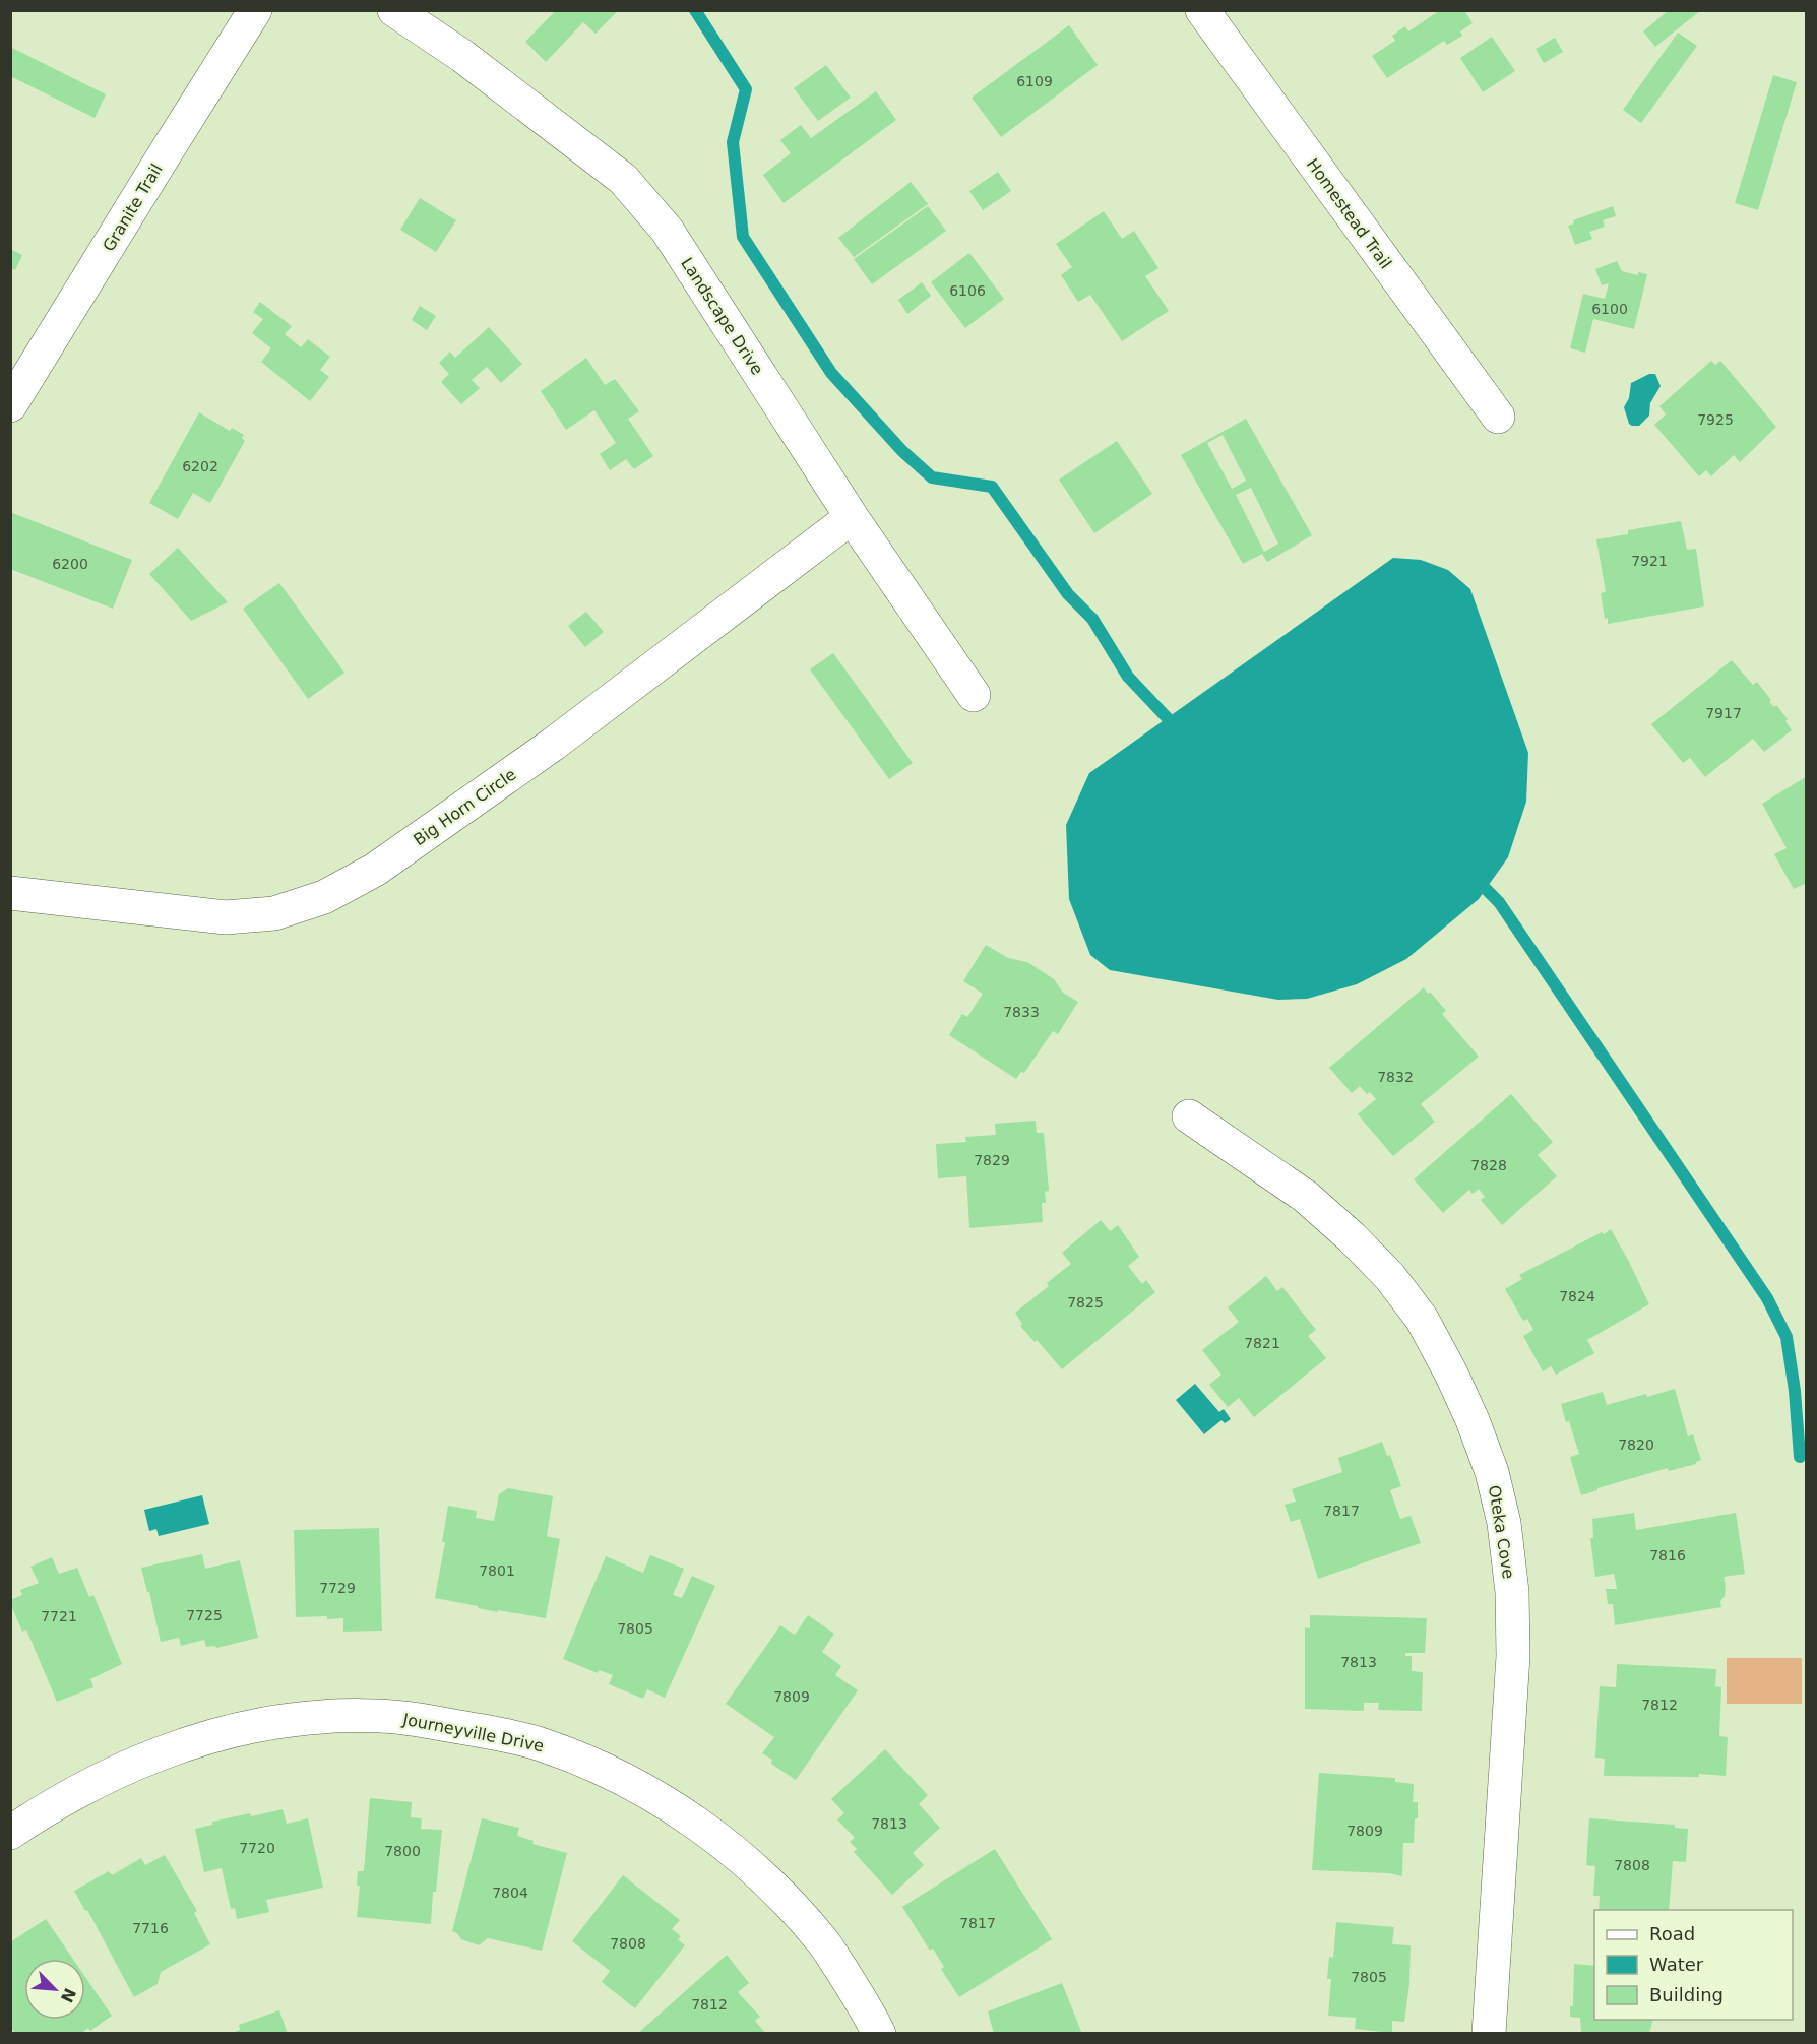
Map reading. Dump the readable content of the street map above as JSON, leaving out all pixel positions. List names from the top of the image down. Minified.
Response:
{"streets":{"street":["Granite Trail","Homestead Trail","Landscape Drive","Big Horn Circle","Oteka Cove","Journeyville Drive"]},"crossings":[["Landscape Drive","Big Horn Circle"]],"house_numbers":["6109","6106","6100","7925","6202","7921","6200","7917","7833","7832","7829","7828","7824","7825","7821","7820","7817","7816","7801","7729","7725","7721","7805","7813","7809","7812","7813","7809","7720","7800","7808","7804","7817","7716","7808","7805","7812"],"legend":["Road","Water","Building"],"north":"bottom right"}
